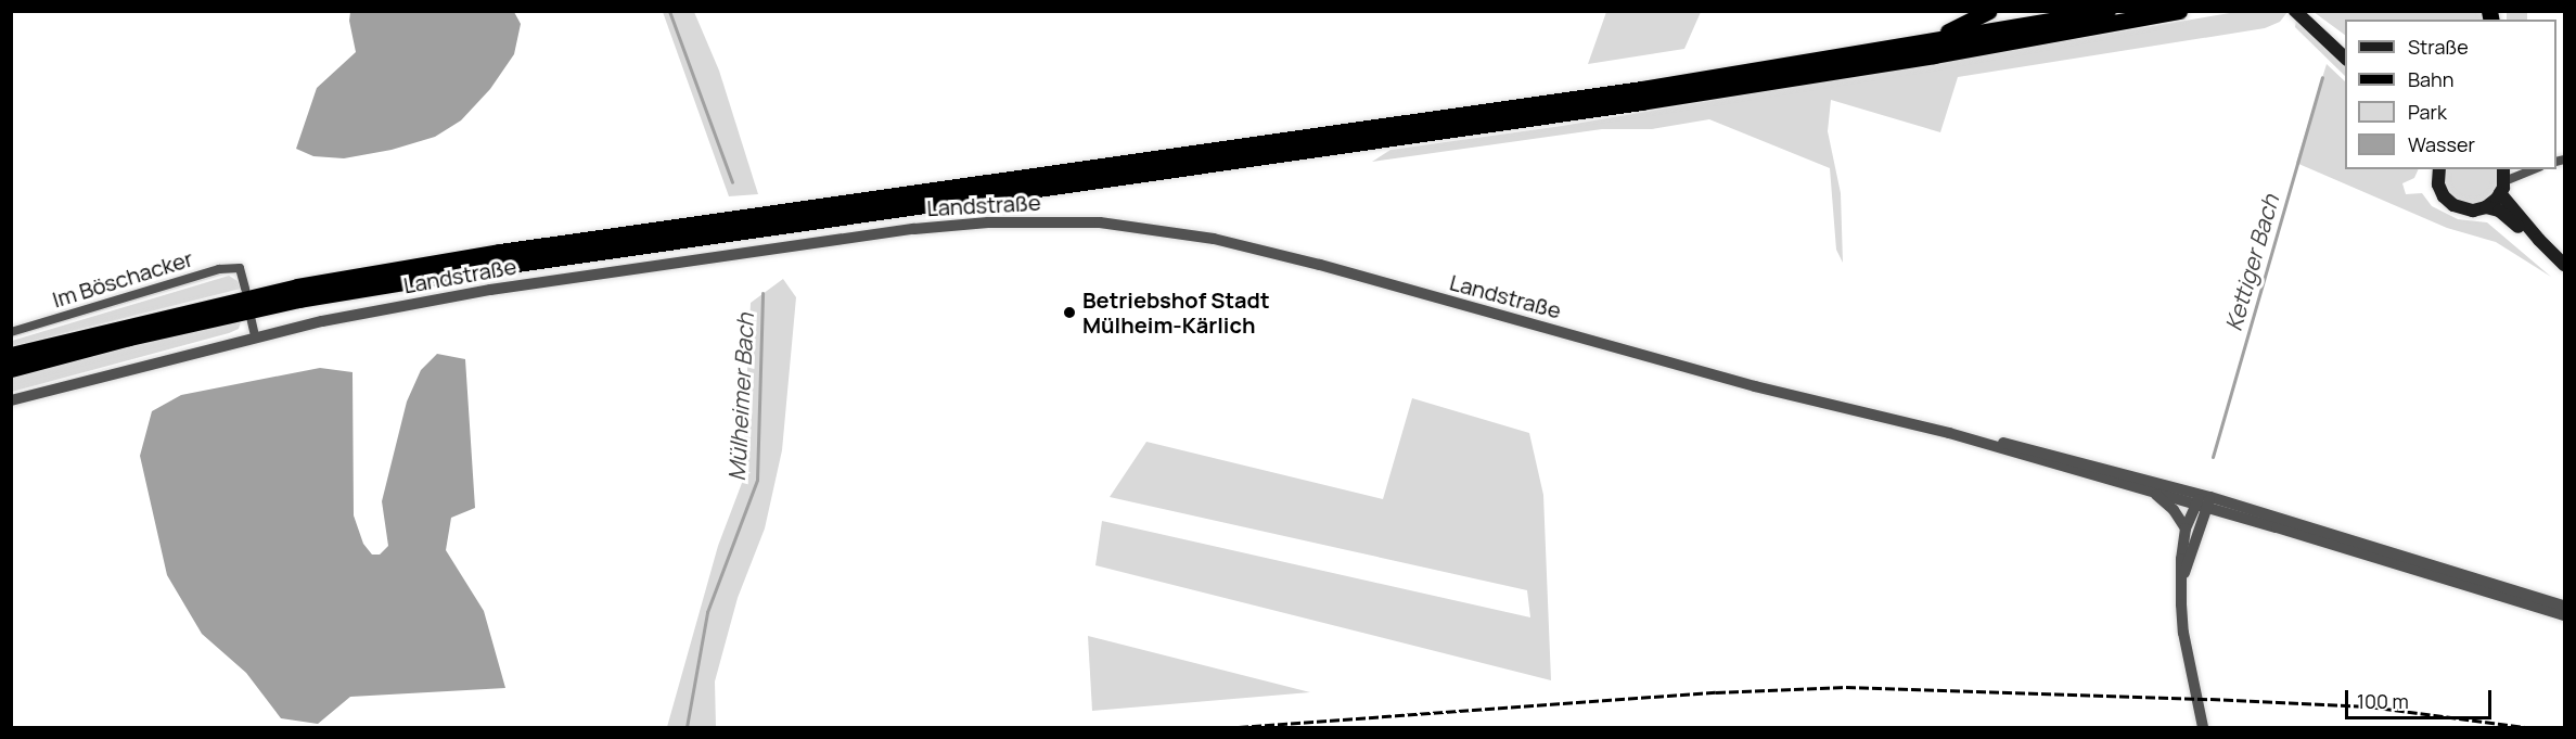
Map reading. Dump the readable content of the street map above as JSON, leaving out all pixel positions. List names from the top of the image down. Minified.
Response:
{"streets":{"street":["Landstraße","Im Böschacker"]},"water":["Kettiger Bach","Mülheimer Bach"],"places":["Betriebshof Stadt Mülheim-Kärlich"],"legend":["Straße","Bahn","Park","Wasser"],"scale_bar":"100 m"}
